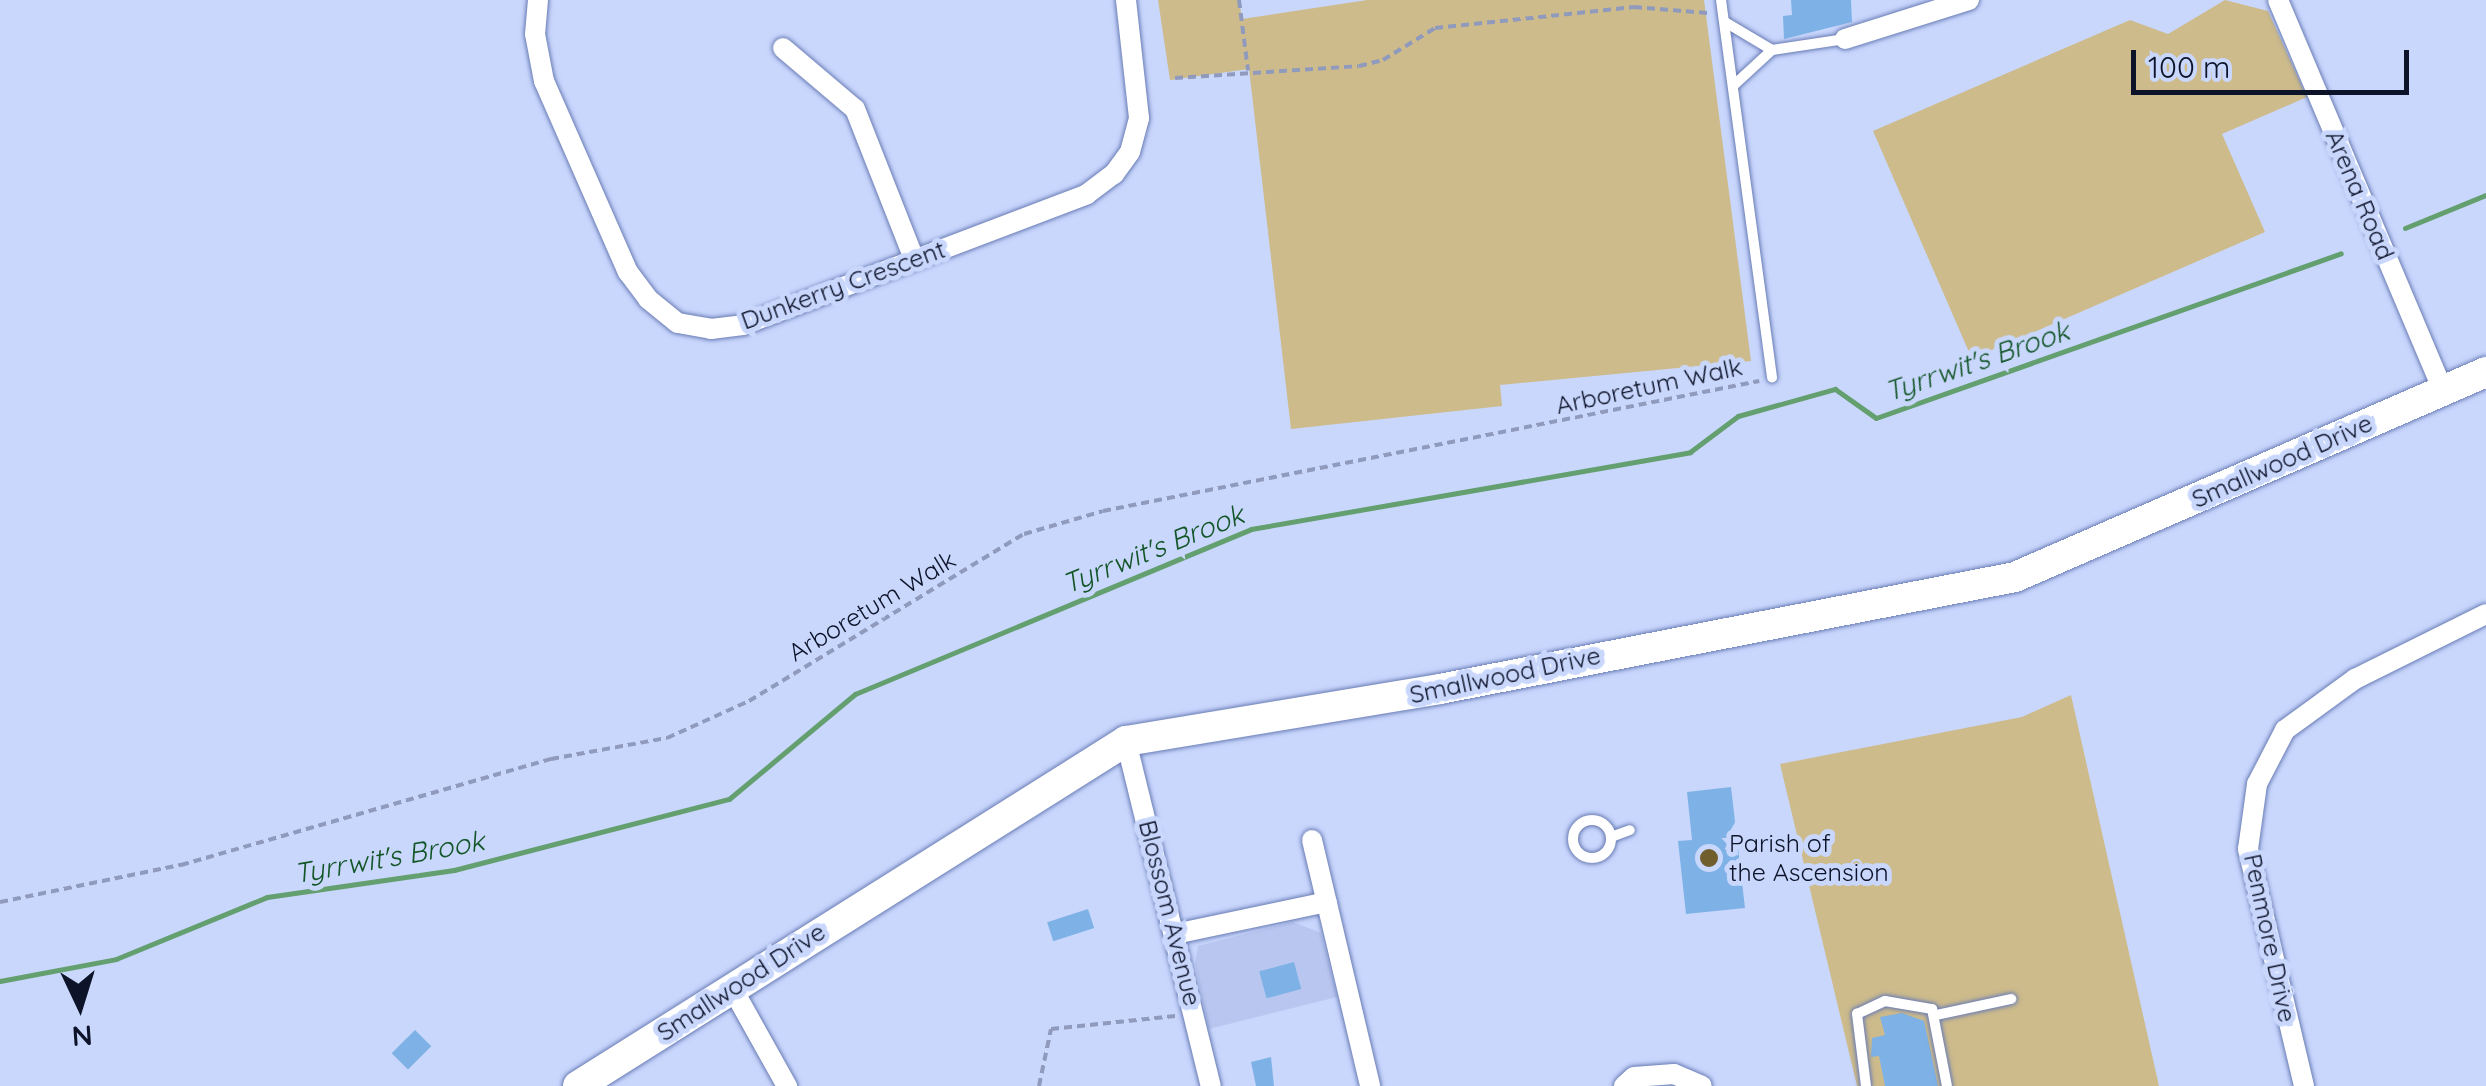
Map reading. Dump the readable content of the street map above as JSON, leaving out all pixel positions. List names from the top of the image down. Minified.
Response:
{"streets":{"street":["Arena Road","Dunkerry Crescent","Smallwood Drive","Blossom Avenue","Penmore Drive"],"path":["Arboretum Walk"]},"crossings":[["Arena Road","Smallwood Drive"],["Smallwood Drive","Blossom Avenue"]],"water":["Tyrrwit's Brook"],"places":["Parish of the Ascension"],"scale_bar":"100 m","north":"bottom"}
